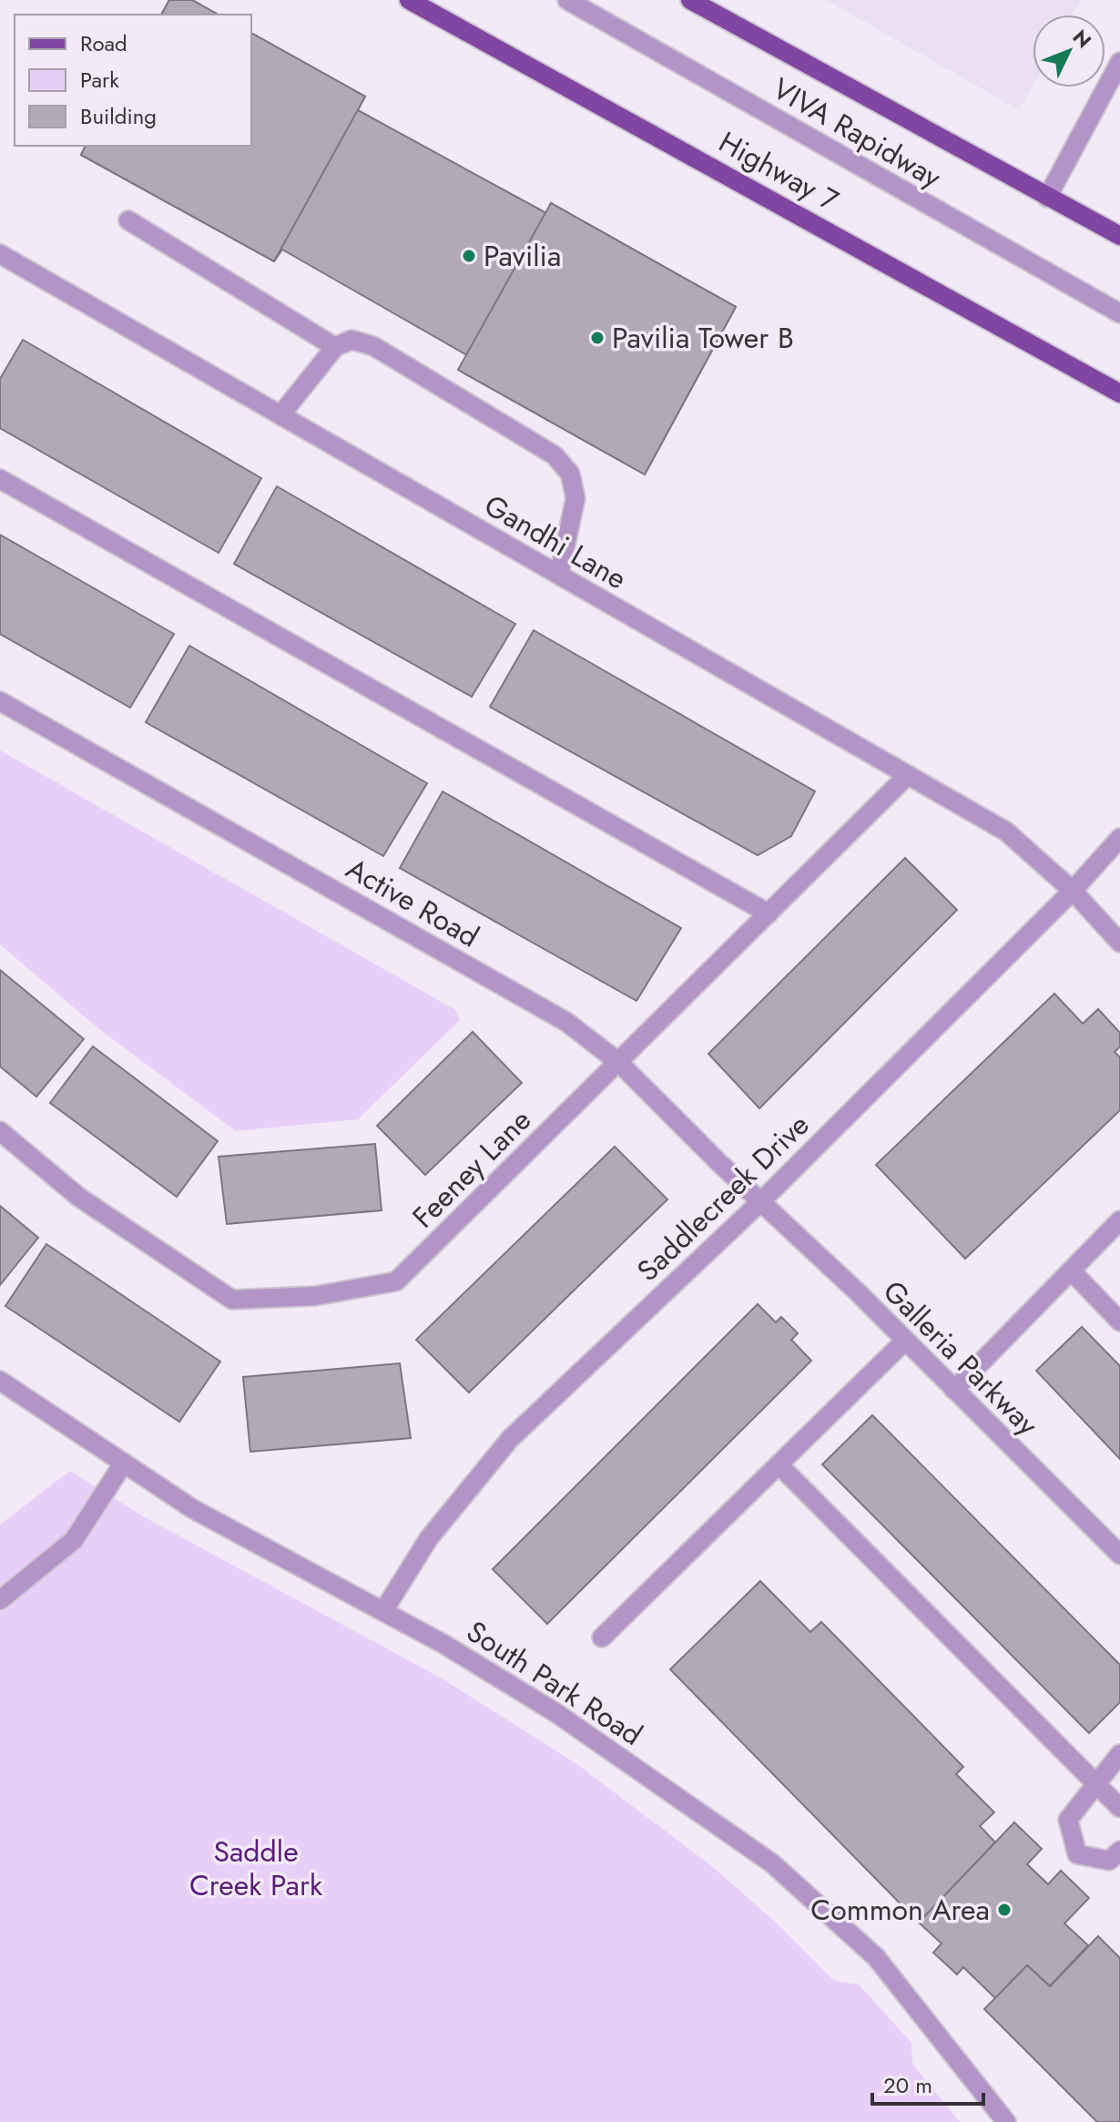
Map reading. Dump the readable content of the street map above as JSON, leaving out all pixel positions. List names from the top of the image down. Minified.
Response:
{"streets":{"main road":["Highway 7"],"street":["VIVA Rapidway","Gandhi Lane","Active Road","Feeney Lane","Saddlecreek Drive","Galleria Parkway","South Park Road"]},"crossings":[["Gandhi Lane","Feeney Lane"],["Gandhi Lane","Saddlecreek Drive"],["Active Road","Feeney Lane"],["Active Road","Saddlecreek Drive"],["Active Road","Galleria Parkway"],["Saddlecreek Drive","Galleria Parkway"],["Saddlecreek Drive","South Park Road"]],"parks":["Saddle Creek Park"],"places":["Pavilia","Pavilia Tower B","Common Area"],"legend":["Road","Park","Building"],"scale_bar":"20 m","north":"top right"}
